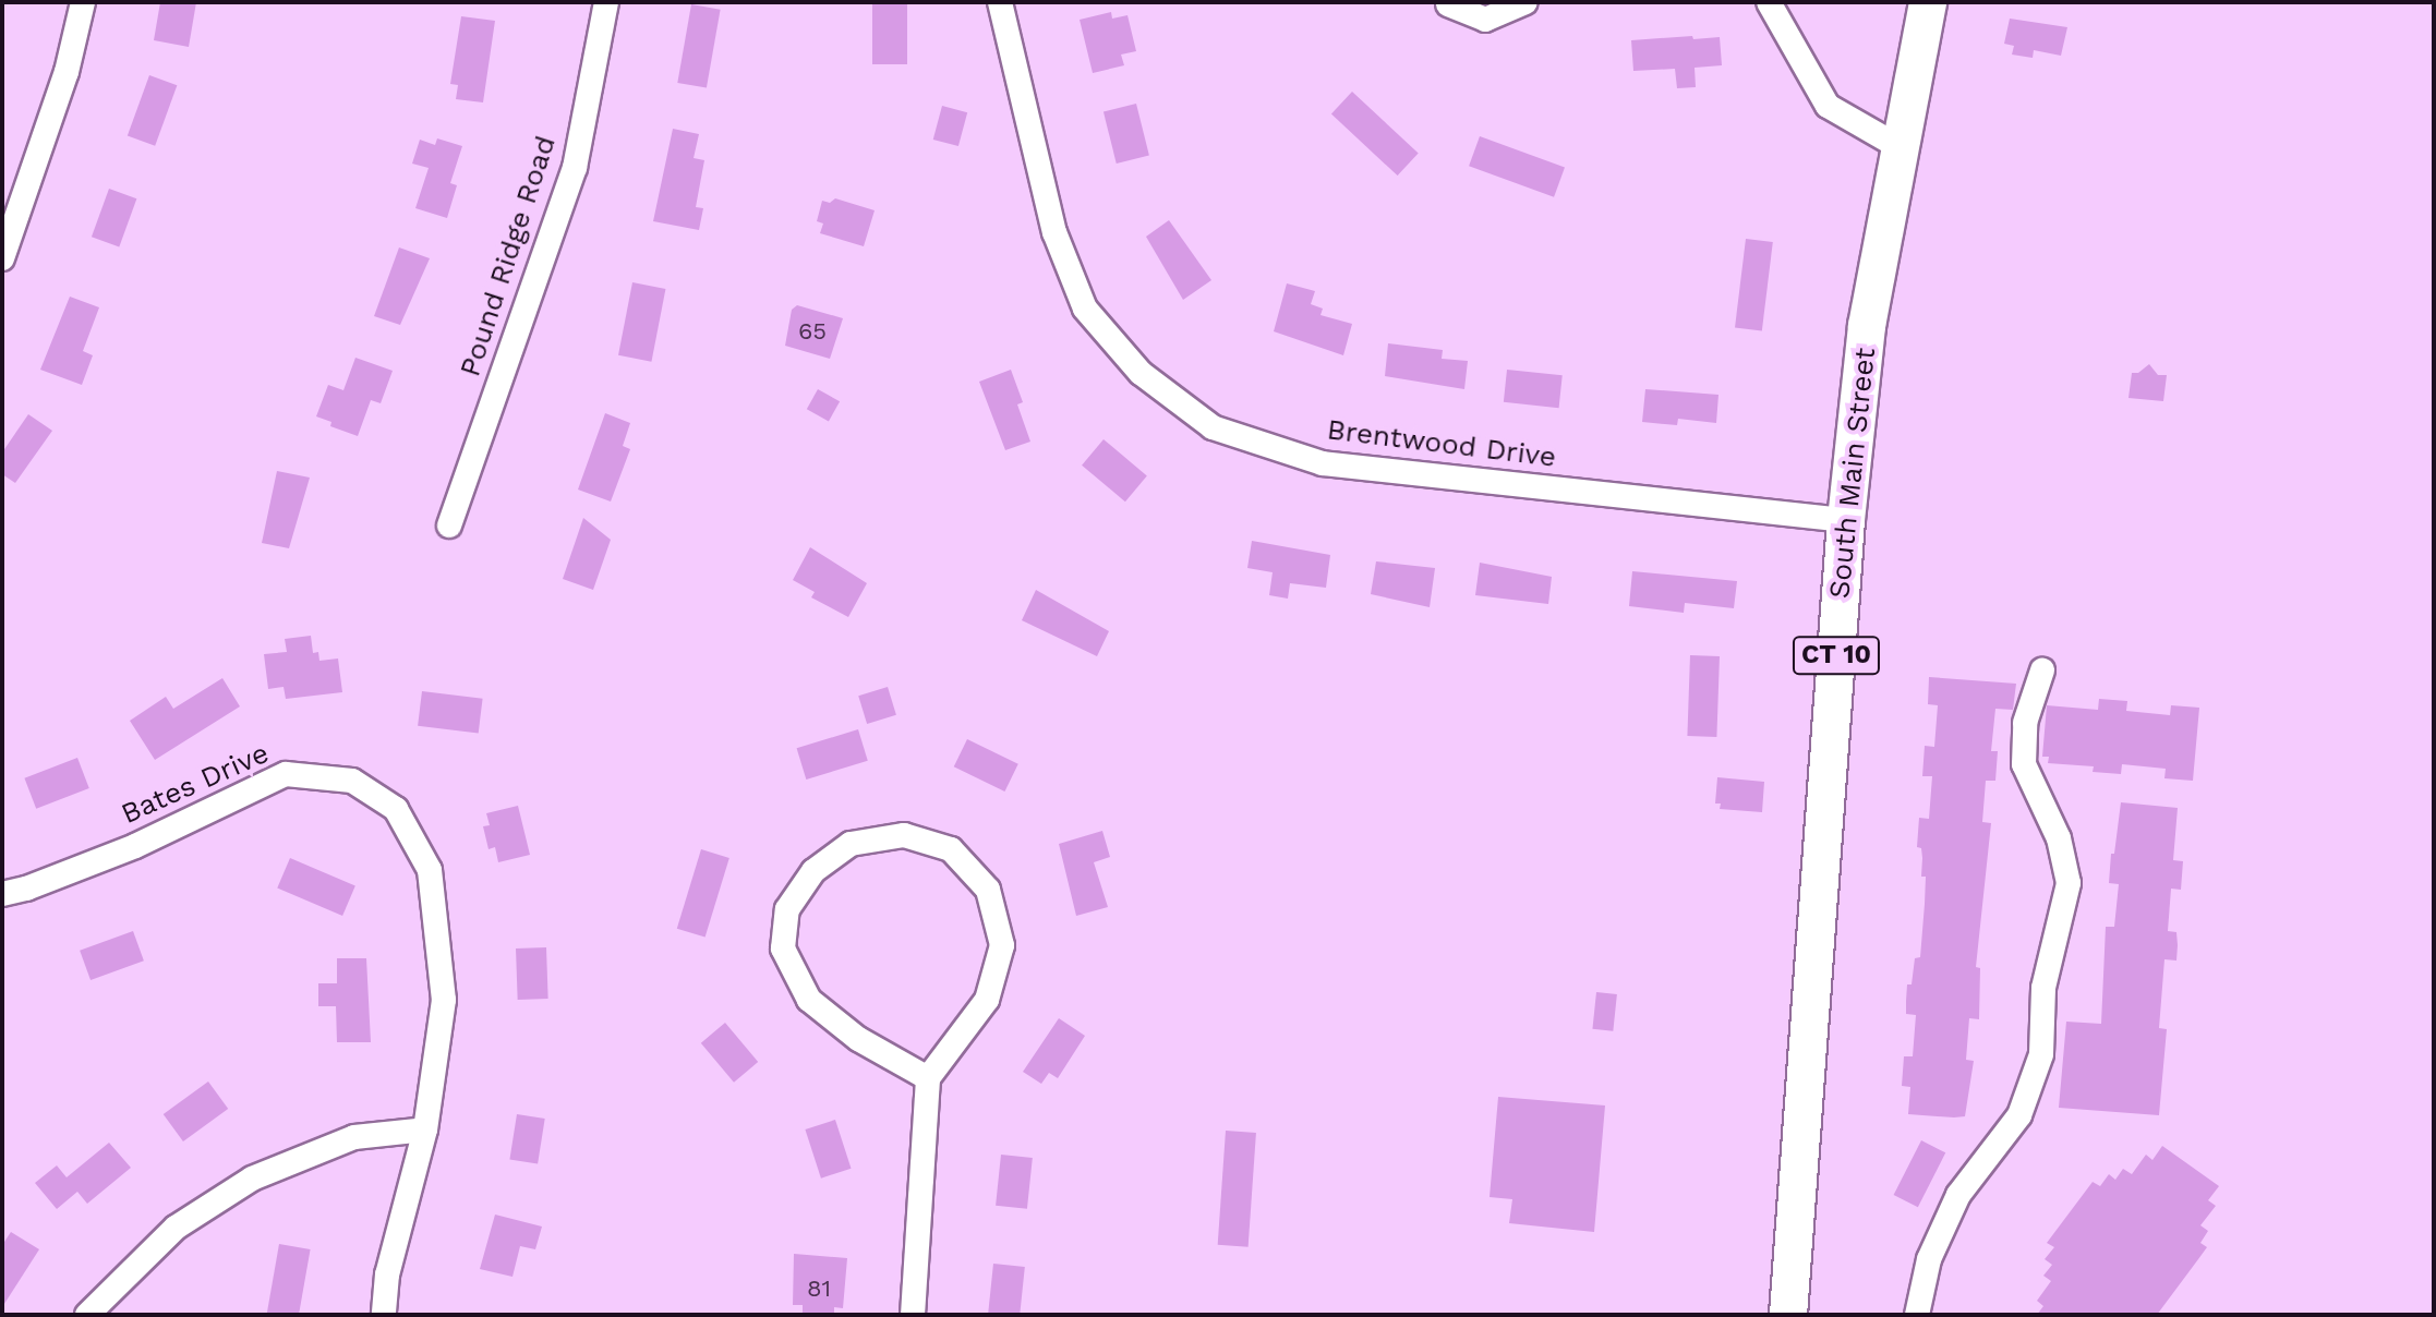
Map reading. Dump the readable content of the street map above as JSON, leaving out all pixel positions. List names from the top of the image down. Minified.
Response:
{"streets":{"highway":["South Main Street","CT 10"],"street":["Pound Ridge Road","Brentwood Drive","Bates Drive"]},"crossings":[["Brentwood Drive","South Main Street"]],"house_numbers":["65","81"]}
